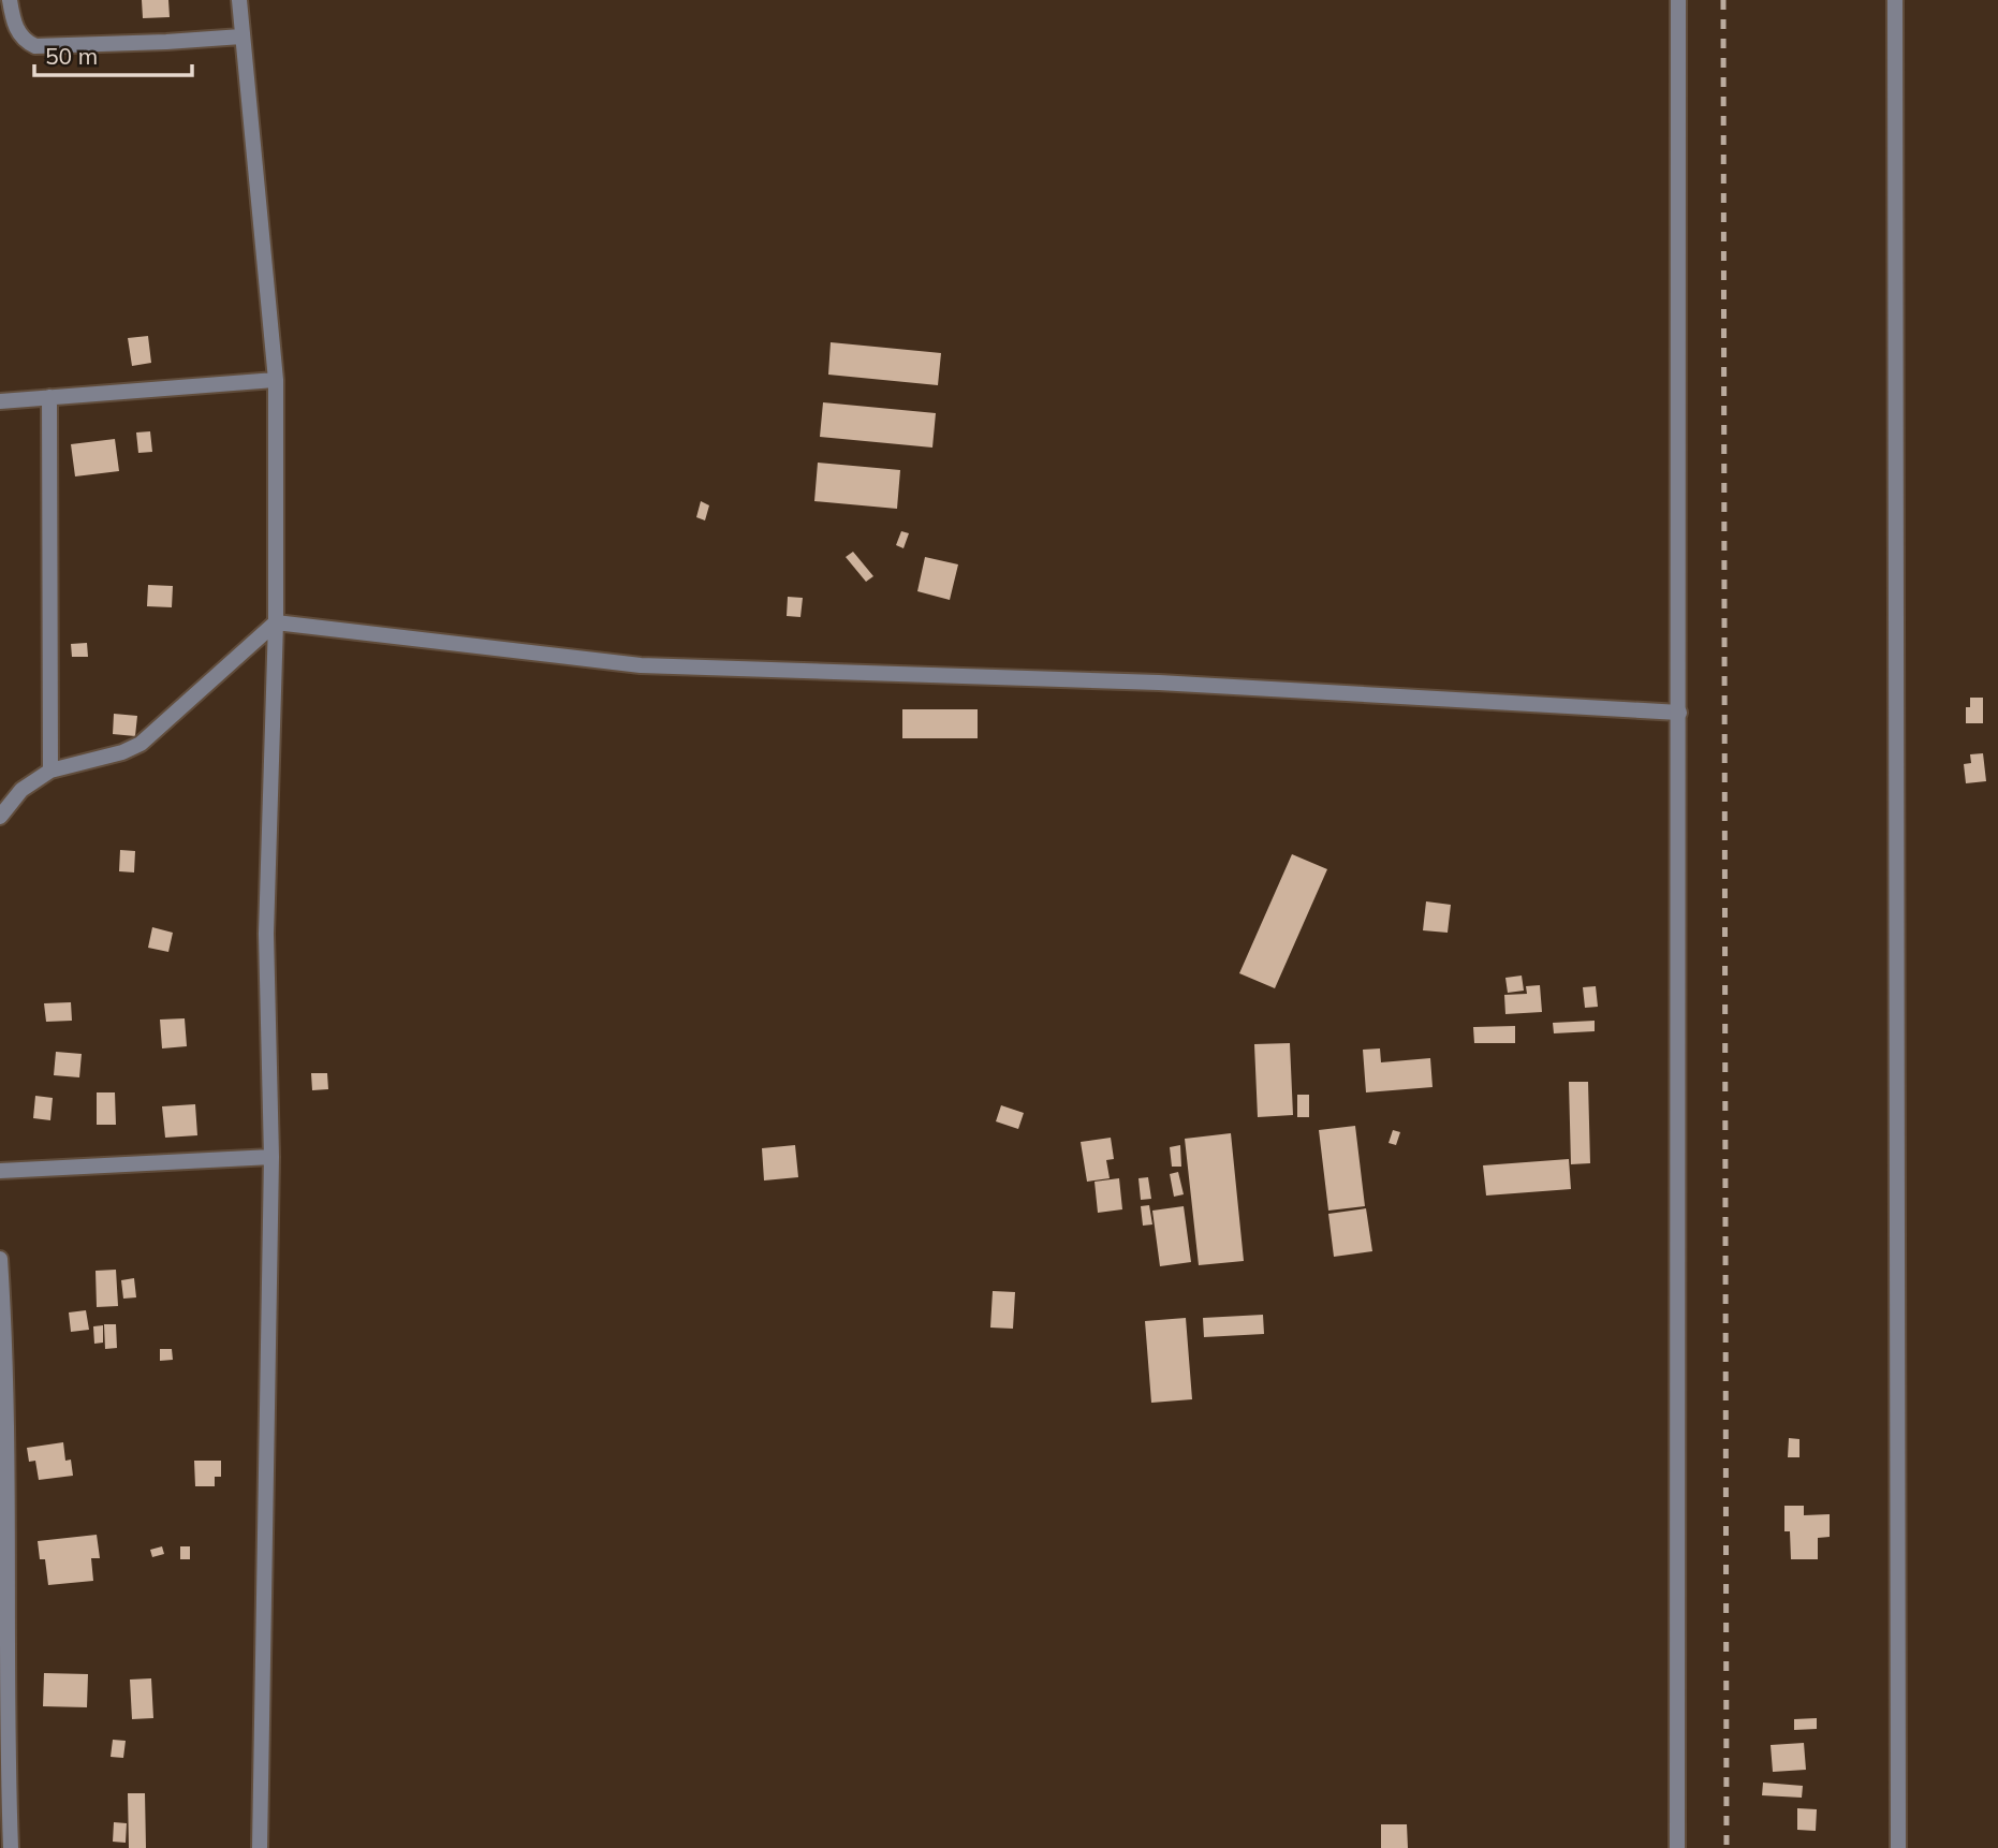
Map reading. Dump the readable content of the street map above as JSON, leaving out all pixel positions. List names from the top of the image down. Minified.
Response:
{"scale_bar":"50 m"}
